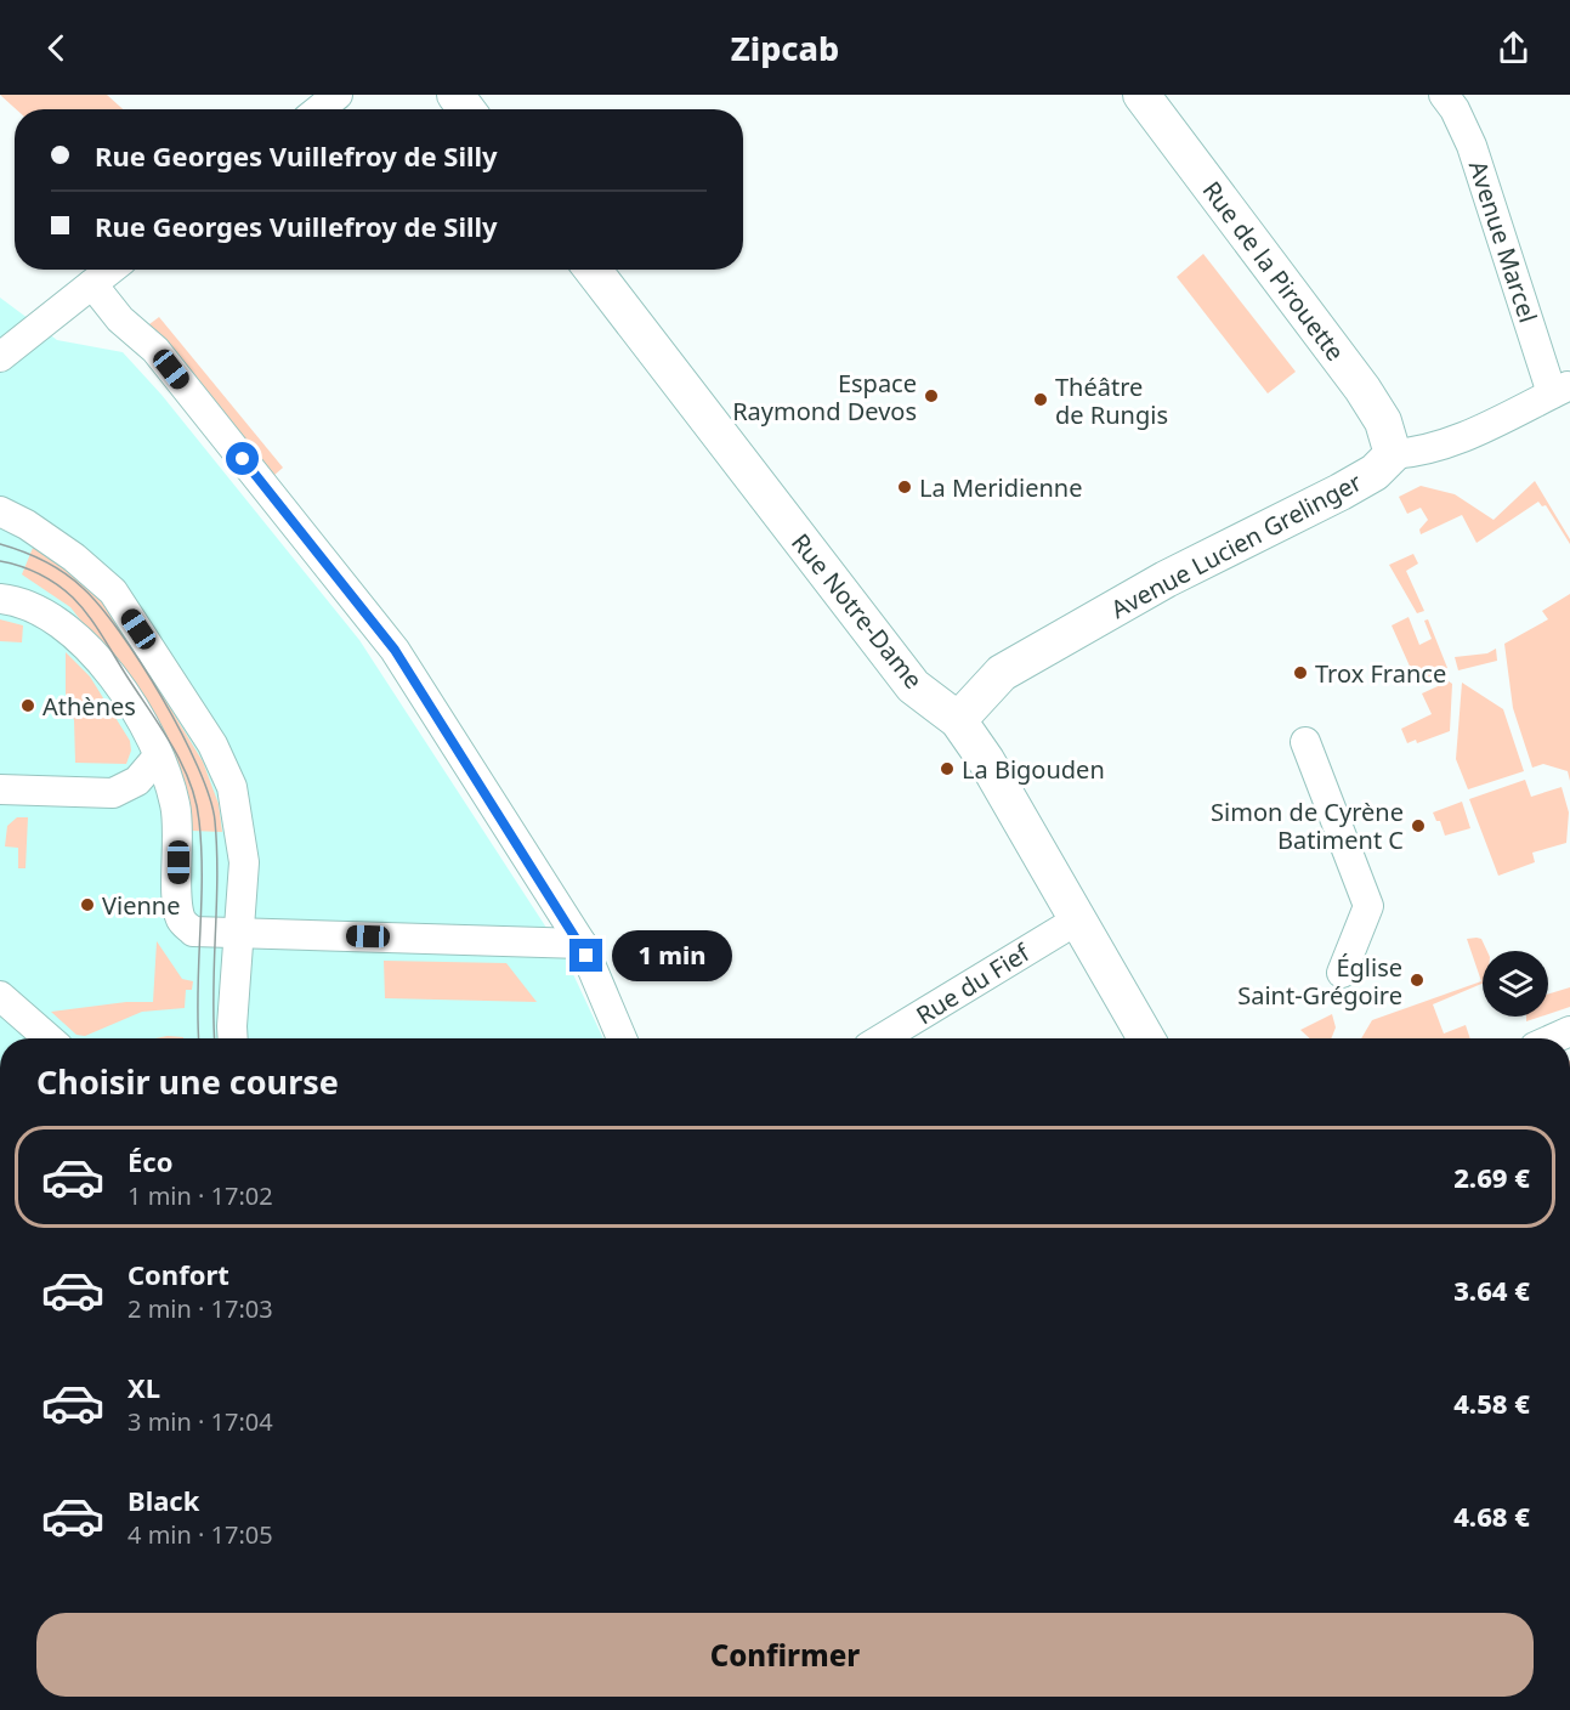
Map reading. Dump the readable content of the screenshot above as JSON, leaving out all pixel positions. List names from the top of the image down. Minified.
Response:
{"streets":{"street":["Avenue Marcel","Rue de la Pirouette","Avenue Lucien Grelinger","Rue Notre-Dame","Rue du Fief"]},"crossings":[["Rue de la Pirouette","Avenue Lucien Grelinger"],["Avenue Lucien Grelinger","Rue Notre-Dame"],["Rue Notre-Dame","Rue du Fief"]],"places":["Espace Raymond Devos","Théâtre de Rungis","La Meridienne","Trox France","Athènes","La Bigouden","Simon de Cyrène Batiment C","Vienne","Église Saint-Grégoire"],"page":{"header":"Zipcab","banner":["Rue Georges Vuillefroy de Silly","Rue Georges Vuillefroy de Silly"],"bubble":"1 min","heading":"Choisir une course","list":[{"name":"Éco","note":"1 min · 17:02","value":"2.69 €"},{"name":"Confort","note":"2 min · 17:03","value":"3.64 €"},{"name":"XL","note":"3 min · 17:04","value":"4.58 €"},{"name":"Black","note":"4 min · 17:05","value":"4.68 €"}],"buttons":"Confirmer"}}
